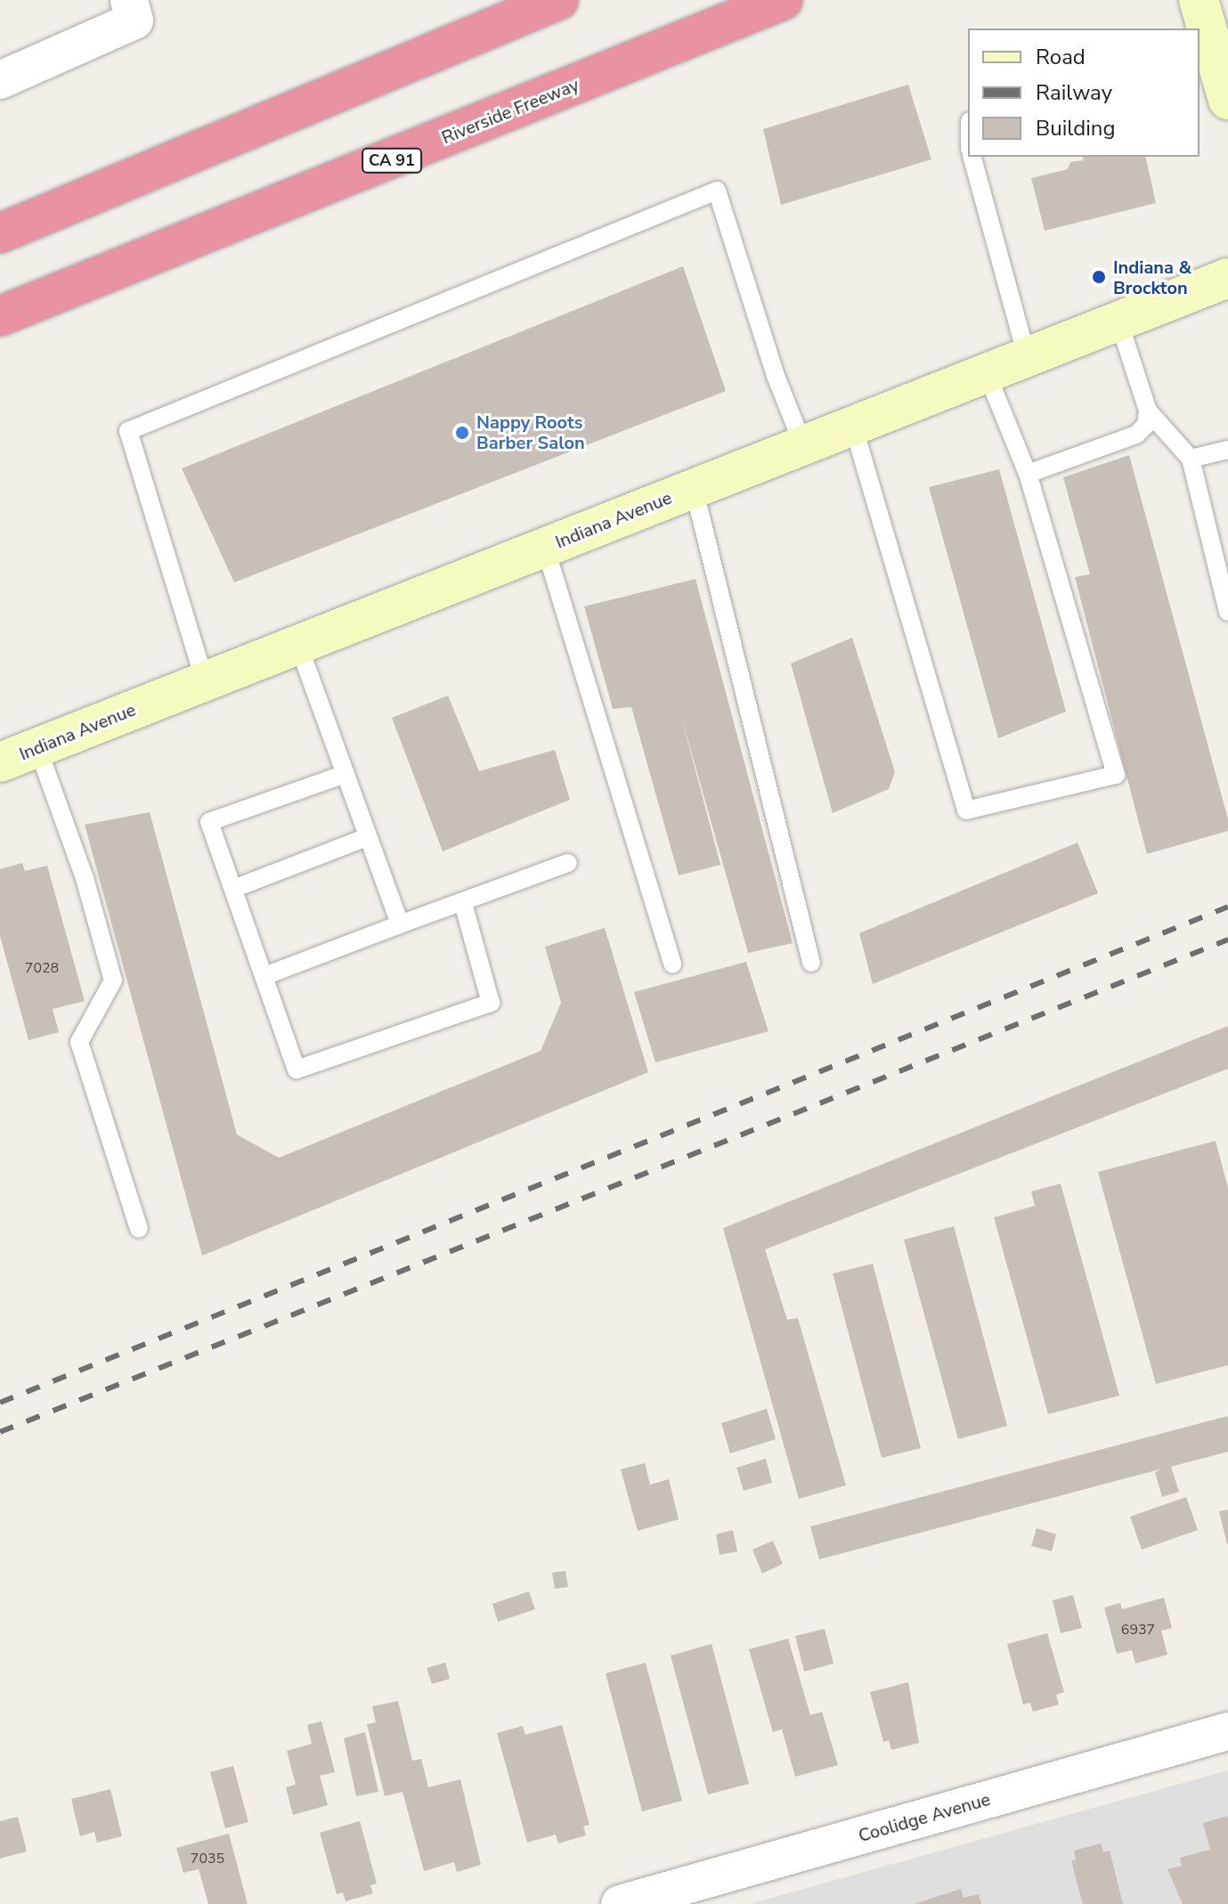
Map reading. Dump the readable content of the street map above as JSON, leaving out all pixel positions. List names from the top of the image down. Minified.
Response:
{"streets":{"highway":["Riverside Freeway","CA 91"],"main road":["Indiana Avenue"],"street":["Coolidge Avenue"]},"places":["Indiana & Brockton","Nappy Roots Barber Salon"],"house_numbers":["7028","6937","7035"],"legend":["Road","Railway","Building"]}
